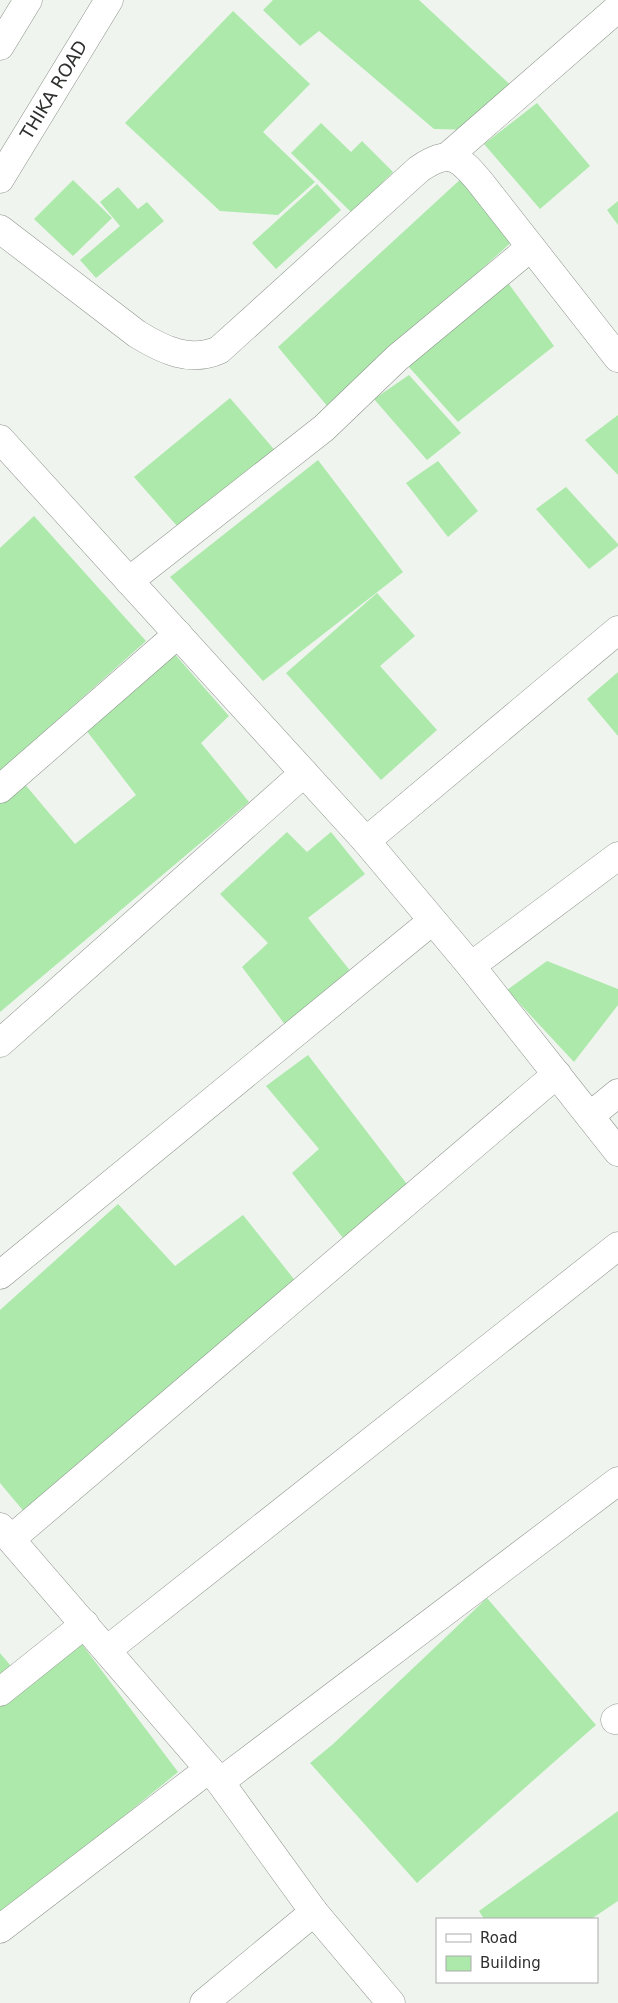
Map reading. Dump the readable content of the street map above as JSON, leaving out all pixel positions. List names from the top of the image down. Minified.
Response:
{"streets":{"main road":["THIKA ROAD"]},"legend":["Road","Building"]}
